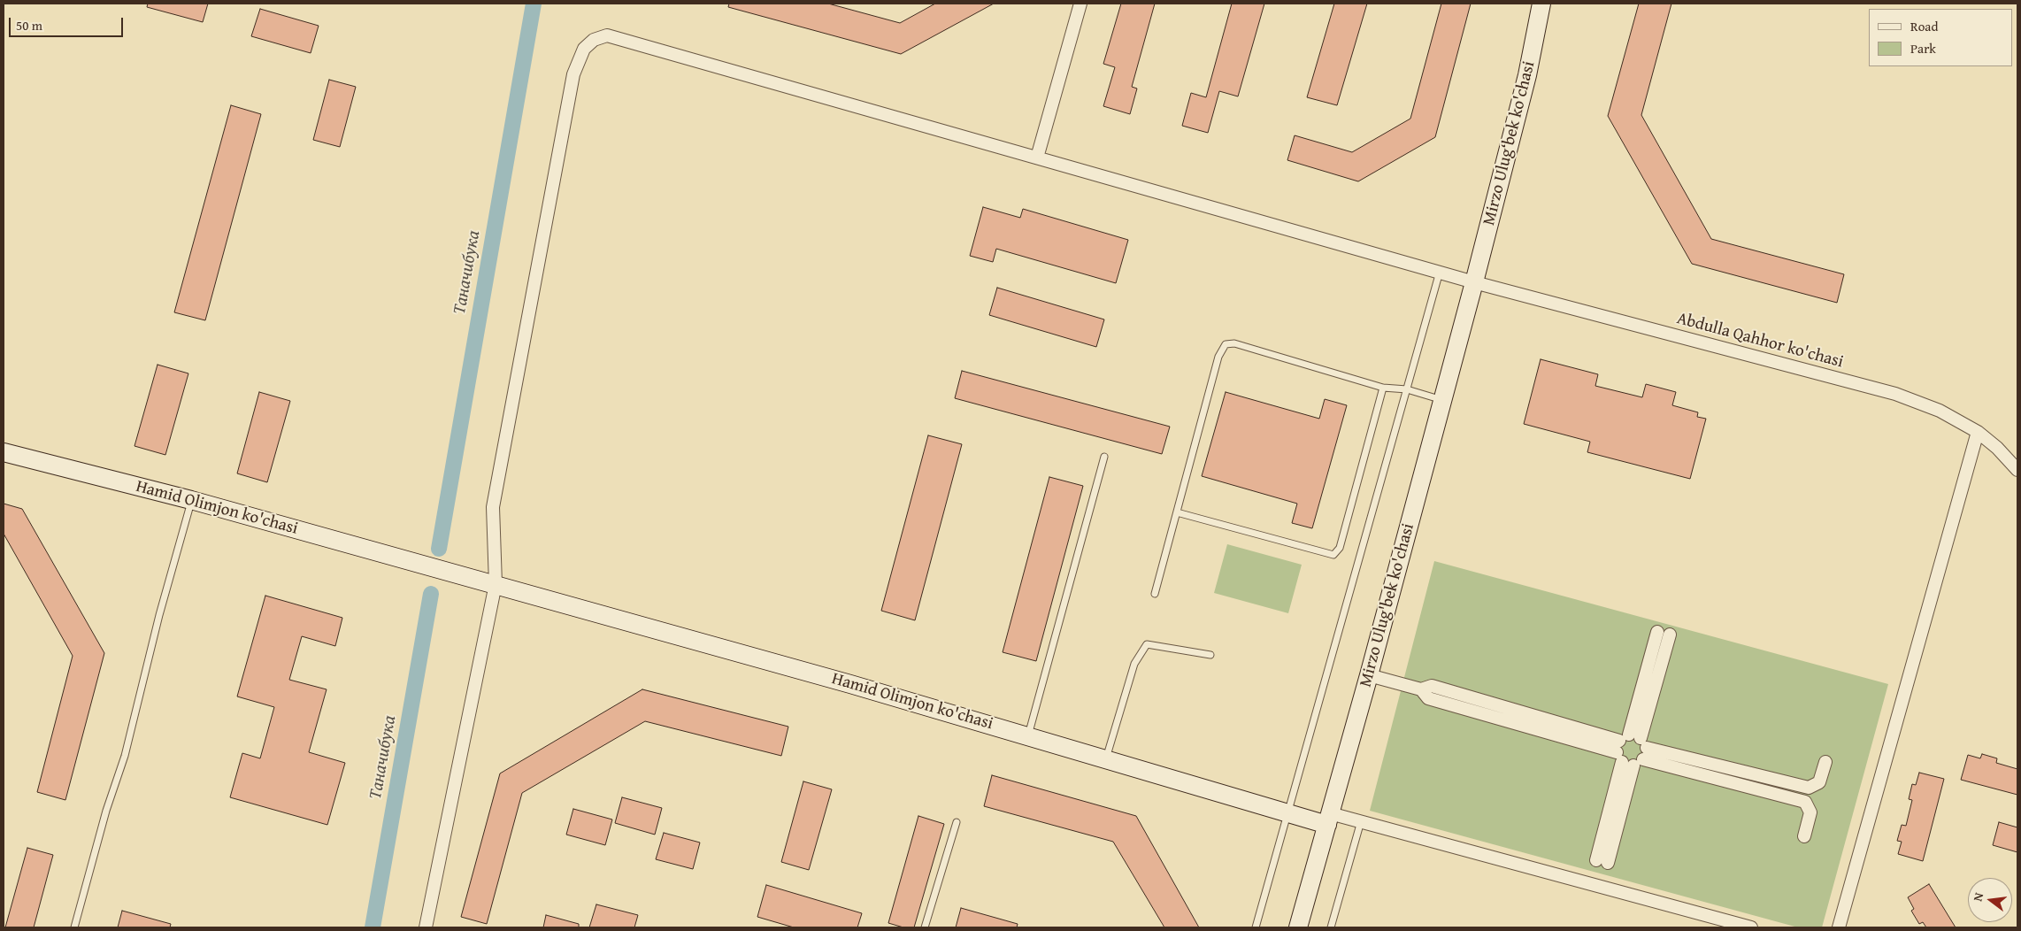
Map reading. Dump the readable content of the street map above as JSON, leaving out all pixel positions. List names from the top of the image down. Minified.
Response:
{"streets":{"street":["Mirzo Ulug‘bek ko'chasi","Abdulla Qahhor ko'chasi","Hamid Olimjon ko'chasi","Mirzo Ulug'bek ko'chasi"]},"crossings":[["Mirzo Ulug‘bek ko'chasi","Abdulla Qahhor ko'chasi"],["Mirzo Ulug‘bek ko'chasi","Mirzo Ulug'bek ko'chasi"],["Abdulla Qahhor ko'chasi","Hamid Olimjon ko'chasi"],["Abdulla Qahhor ko'chasi","Mirzo Ulug'bek ko'chasi"],["Hamid Olimjon ko'chasi","Mirzo Ulug'bek ko'chasi"]],"water":["Таначибука"],"legend":["Road","Park"],"scale_bar":"50 m","north":"left"}
